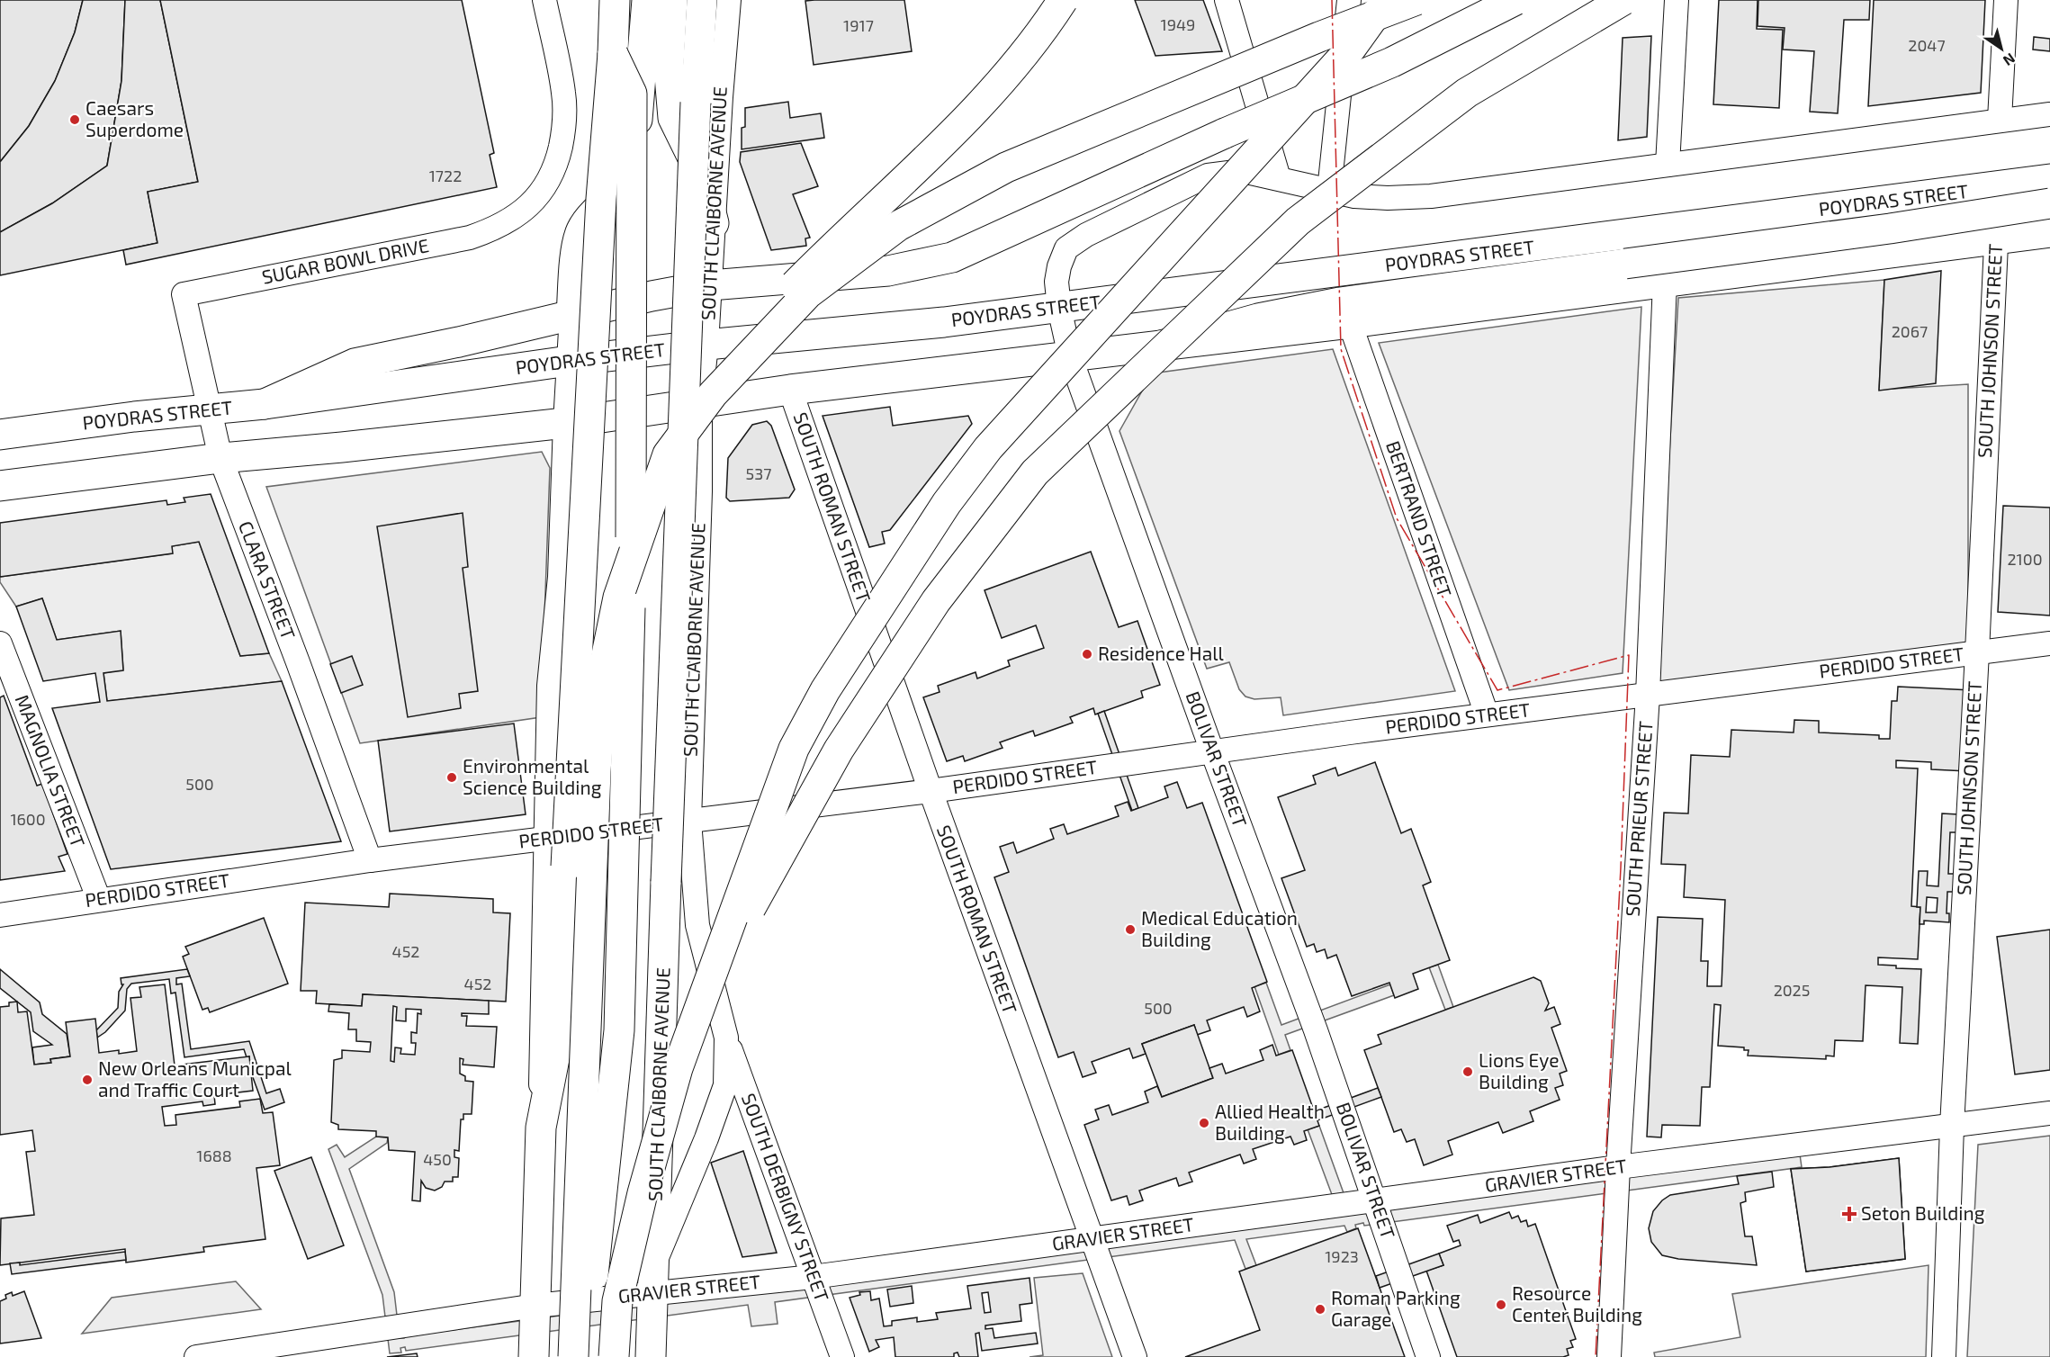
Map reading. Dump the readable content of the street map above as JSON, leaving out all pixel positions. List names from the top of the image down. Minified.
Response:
{"streets":{"main road":["POYDRAS STREET","SOUTH CLAIBORNE AVENUE"],"street":["SUGAR BOWL DRIVE","SOUTH JOHNSON STREET","SOUTH ROMAN STREET","BERTRAND STREET","CLARA STREET","PERDIDO STREET","BOLIVAR STREET","MAGNOLIA STREET","SOUTH PRIEUR STREET","GRAVIER STREET","SOUTH DERBIGNY STREET"]},"crossings":[["POYDRAS STREET","SOUTH CLAIBORNE AVENUE"],["POYDRAS STREET","SOUTH JOHNSON STREET"],["POYDRAS STREET","CLARA STREET"],["POYDRAS STREET","BOLIVAR STREET"],["SOUTH CLAIBORNE AVENUE","PERDIDO STREET"],["SOUTH CLAIBORNE AVENUE","GRAVIER STREET"],["SOUTH CLAIBORNE AVENUE","SOUTH DERBIGNY STREET"],["SUGAR BOWL DRIVE","CLARA STREET"],["SOUTH JOHNSON STREET","PERDIDO STREET"],["SOUTH JOHNSON STREET","GRAVIER STREET"],["SOUTH ROMAN STREET","PERDIDO STREET"],["SOUTH ROMAN STREET","GRAVIER STREET"],["BERTRAND STREET","PERDIDO STREET"],["CLARA STREET","PERDIDO STREET"],["PERDIDO STREET","BOLIVAR STREET"],["PERDIDO STREET","MAGNOLIA STREET"],["PERDIDO STREET","SOUTH PRIEUR STREET"],["BOLIVAR STREET","GRAVIER STREET"],["SOUTH PRIEUR STREET","GRAVIER STREET"],["GRAVIER STREET","SOUTH DERBIGNY STREET"]],"places":{"other":["Caesars Superdome","Residence Hall","Environmental Science Building","Medical Education Building","Lions Eye Building","New Orleans Municpal and Traffic Court","Allied Health Building","Resource Center Building","Roman Parking Garage"],"health":["Seton Building"]},"house_numbers":["1949","1917","2047","1722","2067","537","2100","500","1600","452","452","2025","500","1688","450","1923"],"north":"bottom right"}
